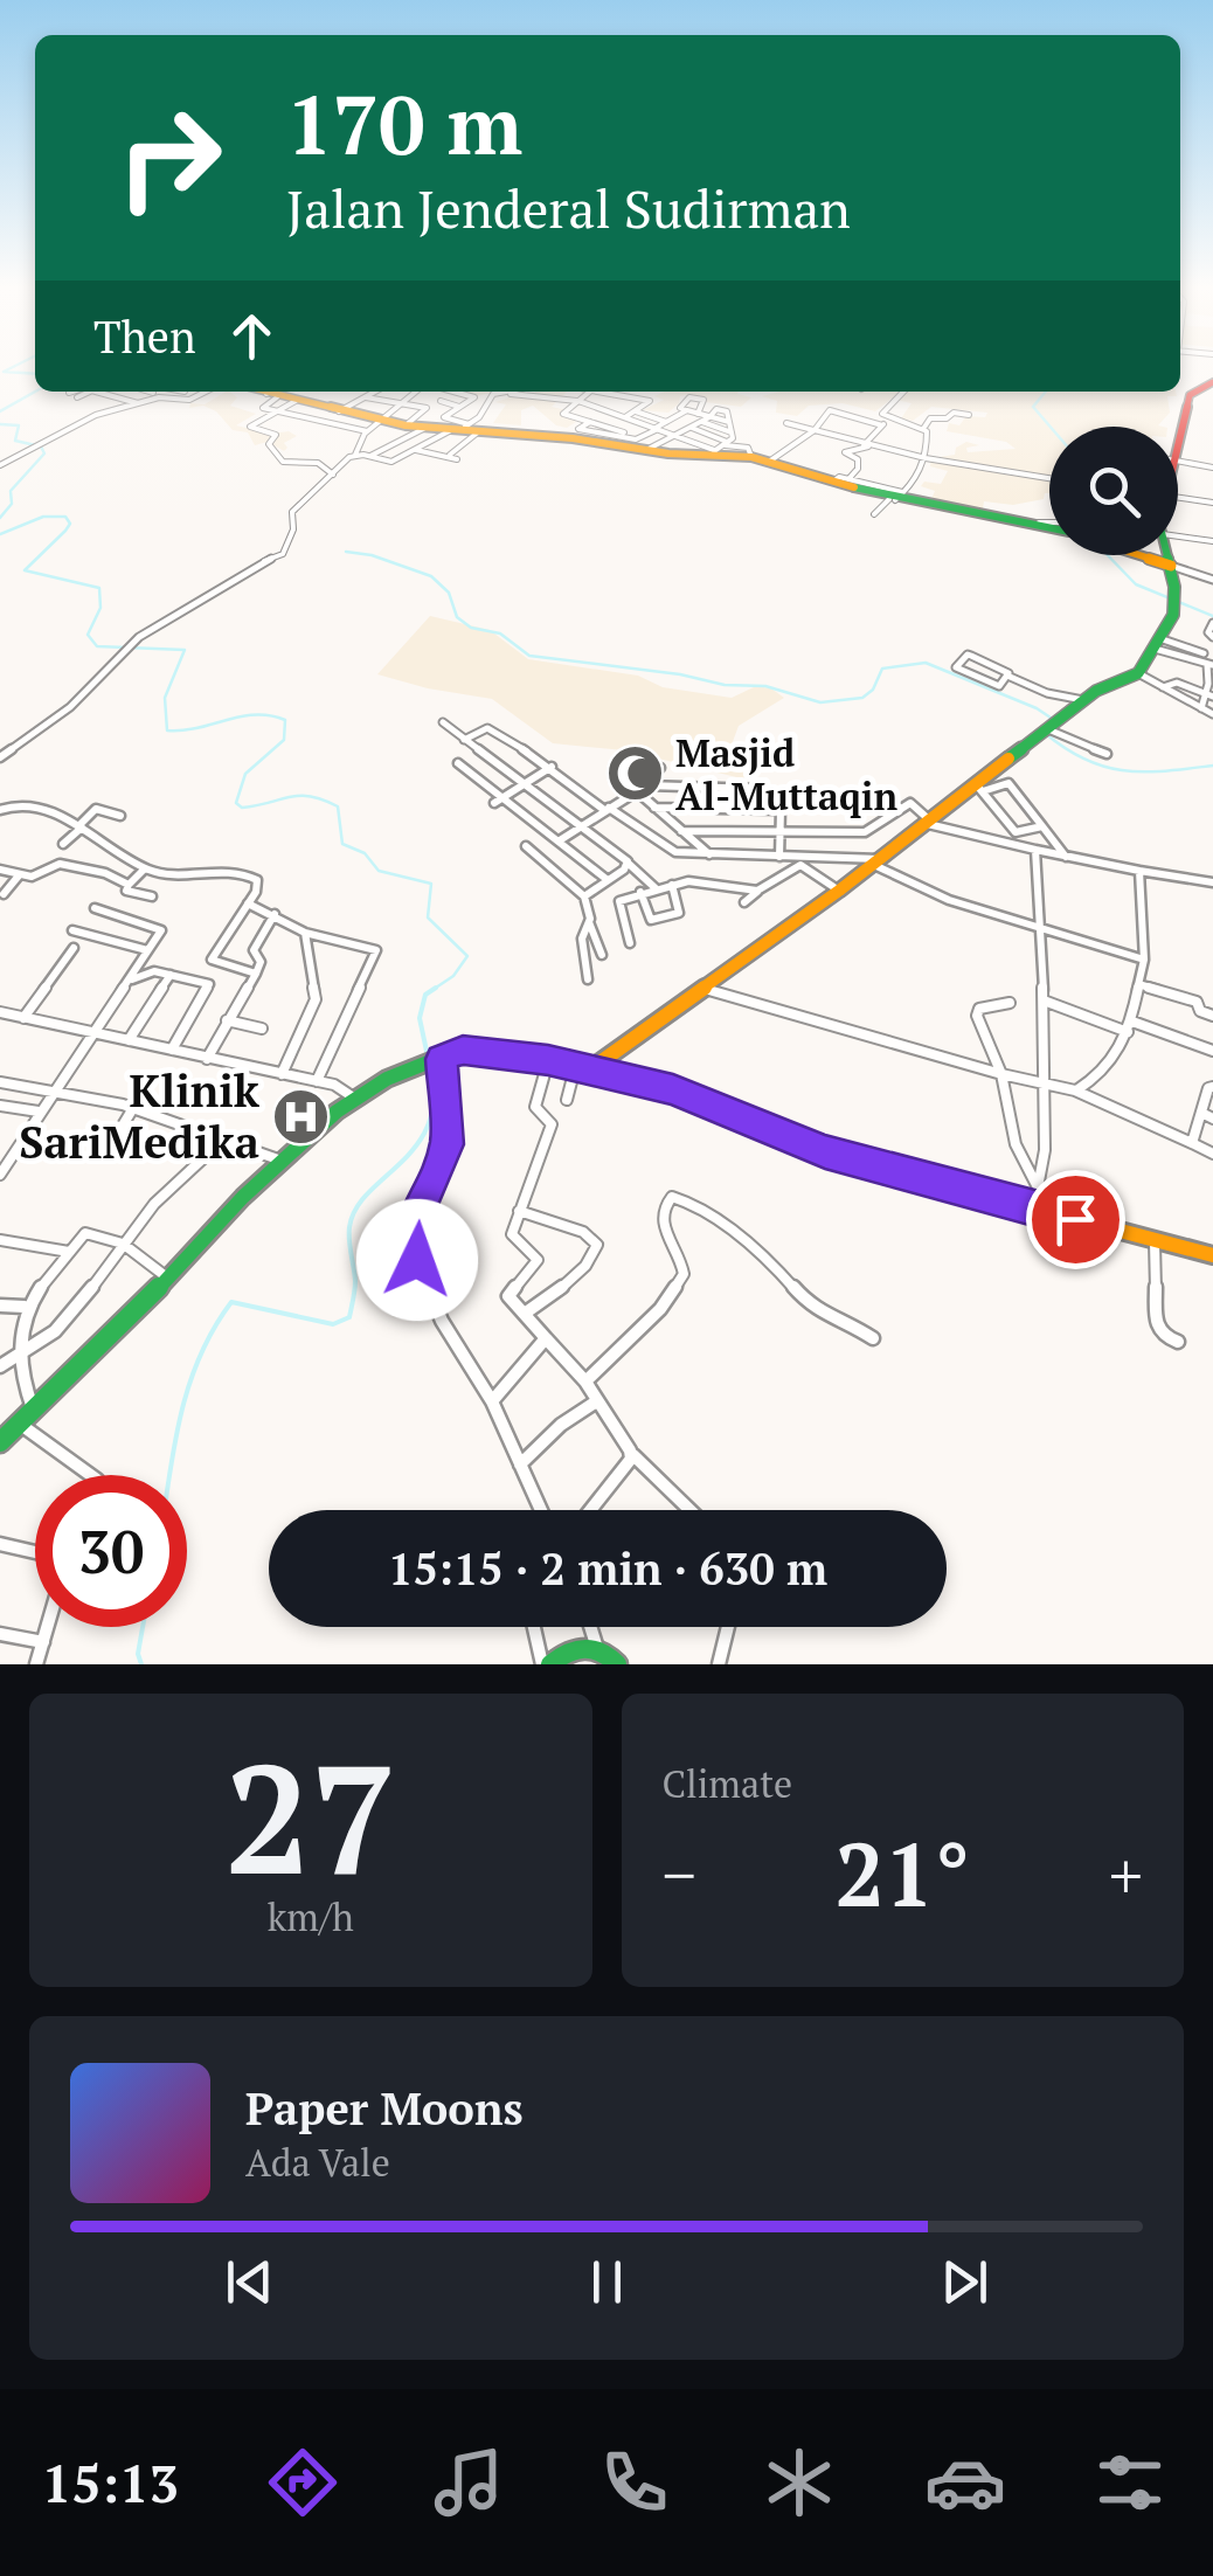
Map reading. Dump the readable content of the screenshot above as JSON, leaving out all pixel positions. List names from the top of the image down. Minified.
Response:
{"places":{"mosque":["Masjid Al-Muttaqin"],"hospital":["Klinik SariMedika"]},"page":{"turn":["170 m","Jalan Jenderal Sudirman"],"then":"Then","limit":"30","trip":"15:15 · 2 min · 630 m","tile":[["27","km/h"],"Climate"],"heat":["−","21°","+"],"song":["Paper Moons","Ada Vale"],"tabs":"15:13"}}
